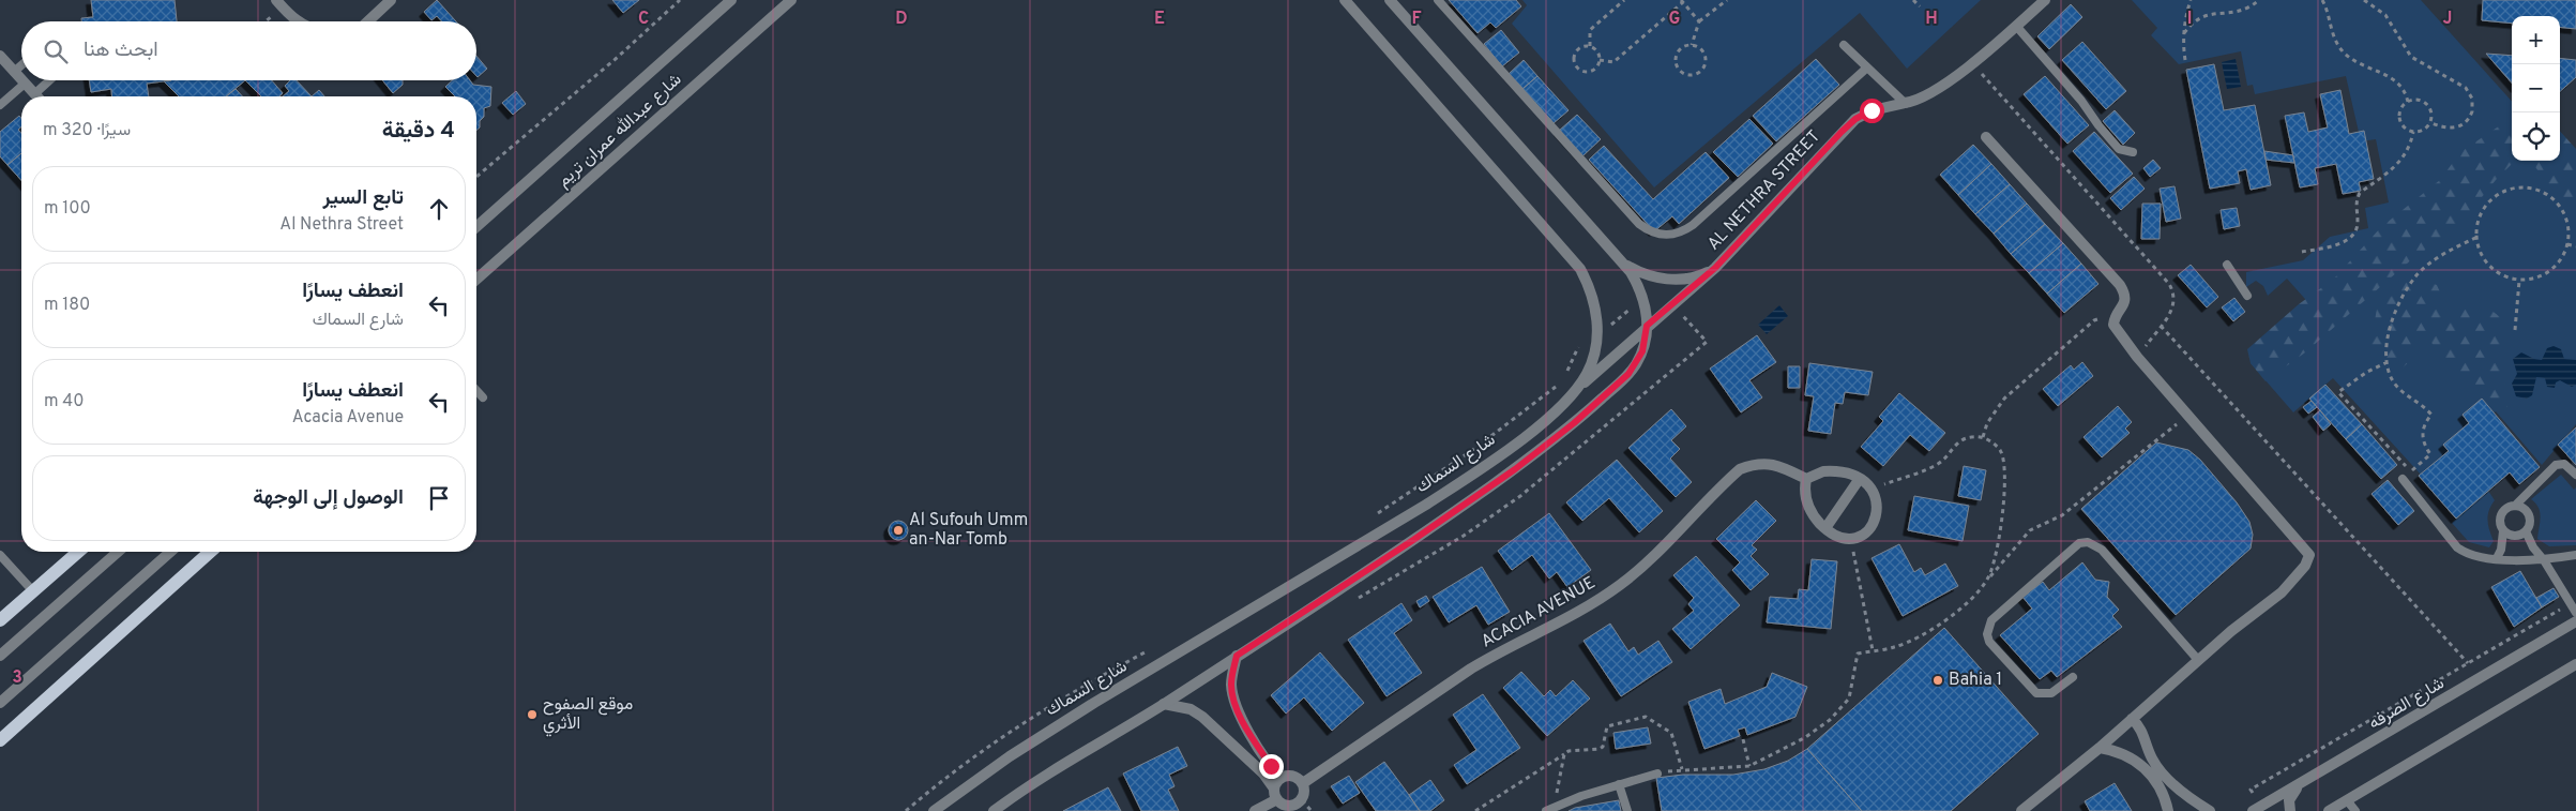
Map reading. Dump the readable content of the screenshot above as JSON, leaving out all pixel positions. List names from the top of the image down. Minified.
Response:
{"streets":{"street":["شارع عبدالله عمران تريم","AL NETHRA STREET","شارع السماك","ACACIA AVENUE","شارع الصرفه"]},"crossings":[["AL NETHRA STREET","شارع السماك"]],"places":["Al Sufouh Umm an-Nar Tomb","Bahia 1","موقع الصفوح الأثري"],"page":{"map_buttons":["+","−"],"search":"ابحث هنا","heading":["4 دقيقة","سيرًا · 320 m"],"list":[["تابع السير","Al Nethra Street","100 m"],["انعطف يسارًا","شارع السماك","180 m"],["انعطف يسارًا","Acacia Avenue","40 m"],"الوصول إلى الوجهة"]},"grid":{"columns":["C","D","E","F","G","H","I","J"],"rows":["3"]}}
